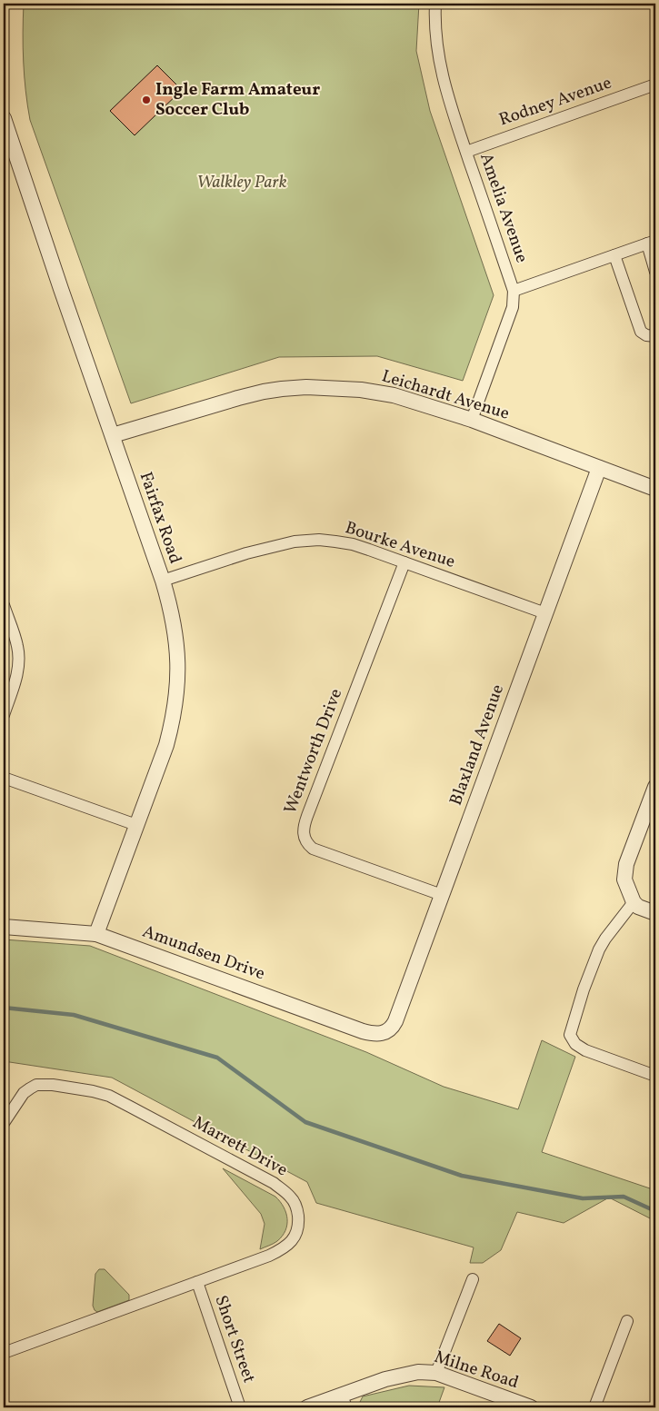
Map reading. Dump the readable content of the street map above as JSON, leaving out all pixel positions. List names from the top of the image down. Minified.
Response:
{"streets":{"street":["Rodney Avenue","Amelia Avenue","Leichardt Avenue","Fairfax Road","Bourke Avenue","Blaxland Avenue","Wentworth Drive","Amundsen Drive","Marrett Drive","Short Street","Milne Road"]},"crossings":[["Rodney Avenue","Amelia Avenue"],["Amelia Avenue","Leichardt Avenue"],["Leichardt Avenue","Fairfax Road"],["Leichardt Avenue","Blaxland Avenue"],["Fairfax Road","Bourke Avenue"],["Fairfax Road","Amundsen Drive"],["Bourke Avenue","Blaxland Avenue"],["Bourke Avenue","Wentworth Drive"],["Blaxland Avenue","Wentworth Drive"],["Blaxland Avenue","Amundsen Drive"],["Marrett Drive","Short Street"]],"parks":["Walkley Park"],"places":["Ingle Farm Amateur Soccer Club"]}
